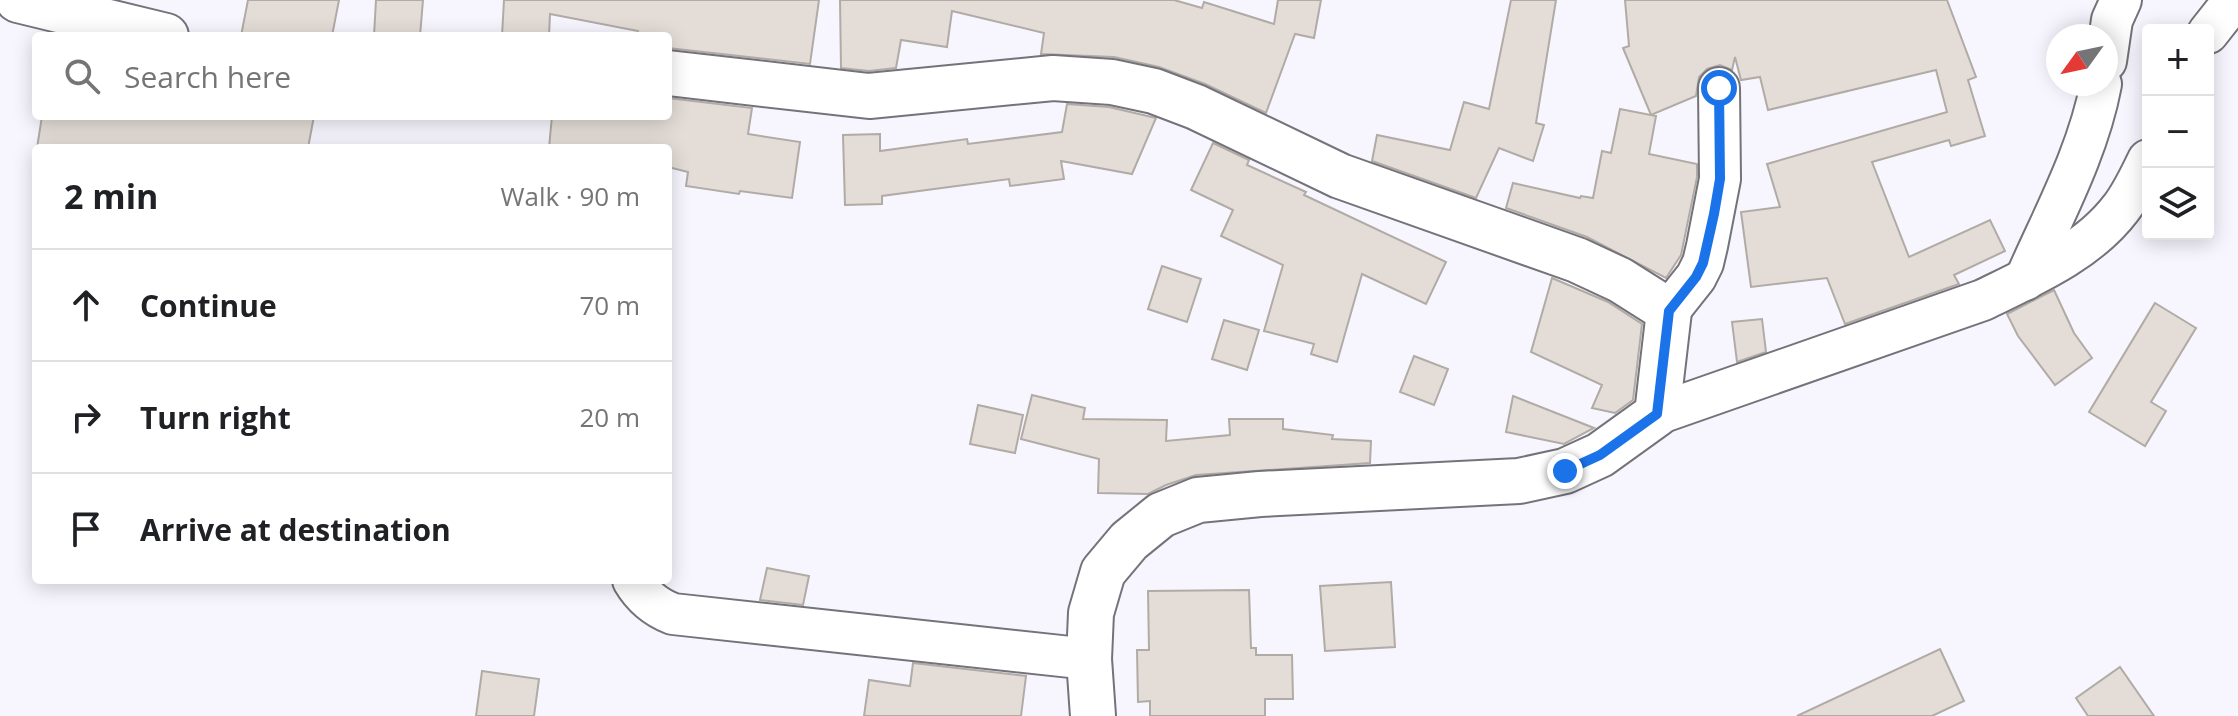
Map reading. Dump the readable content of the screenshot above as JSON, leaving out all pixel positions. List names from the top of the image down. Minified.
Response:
{"north":"bottom left","page":{"map_buttons":["+","−"],"search":"Search here","heading":["2 min","Walk · 90 m"],"list":[["Continue","70 m"],["Turn right","20 m"],"Arrive at destination"]}}
